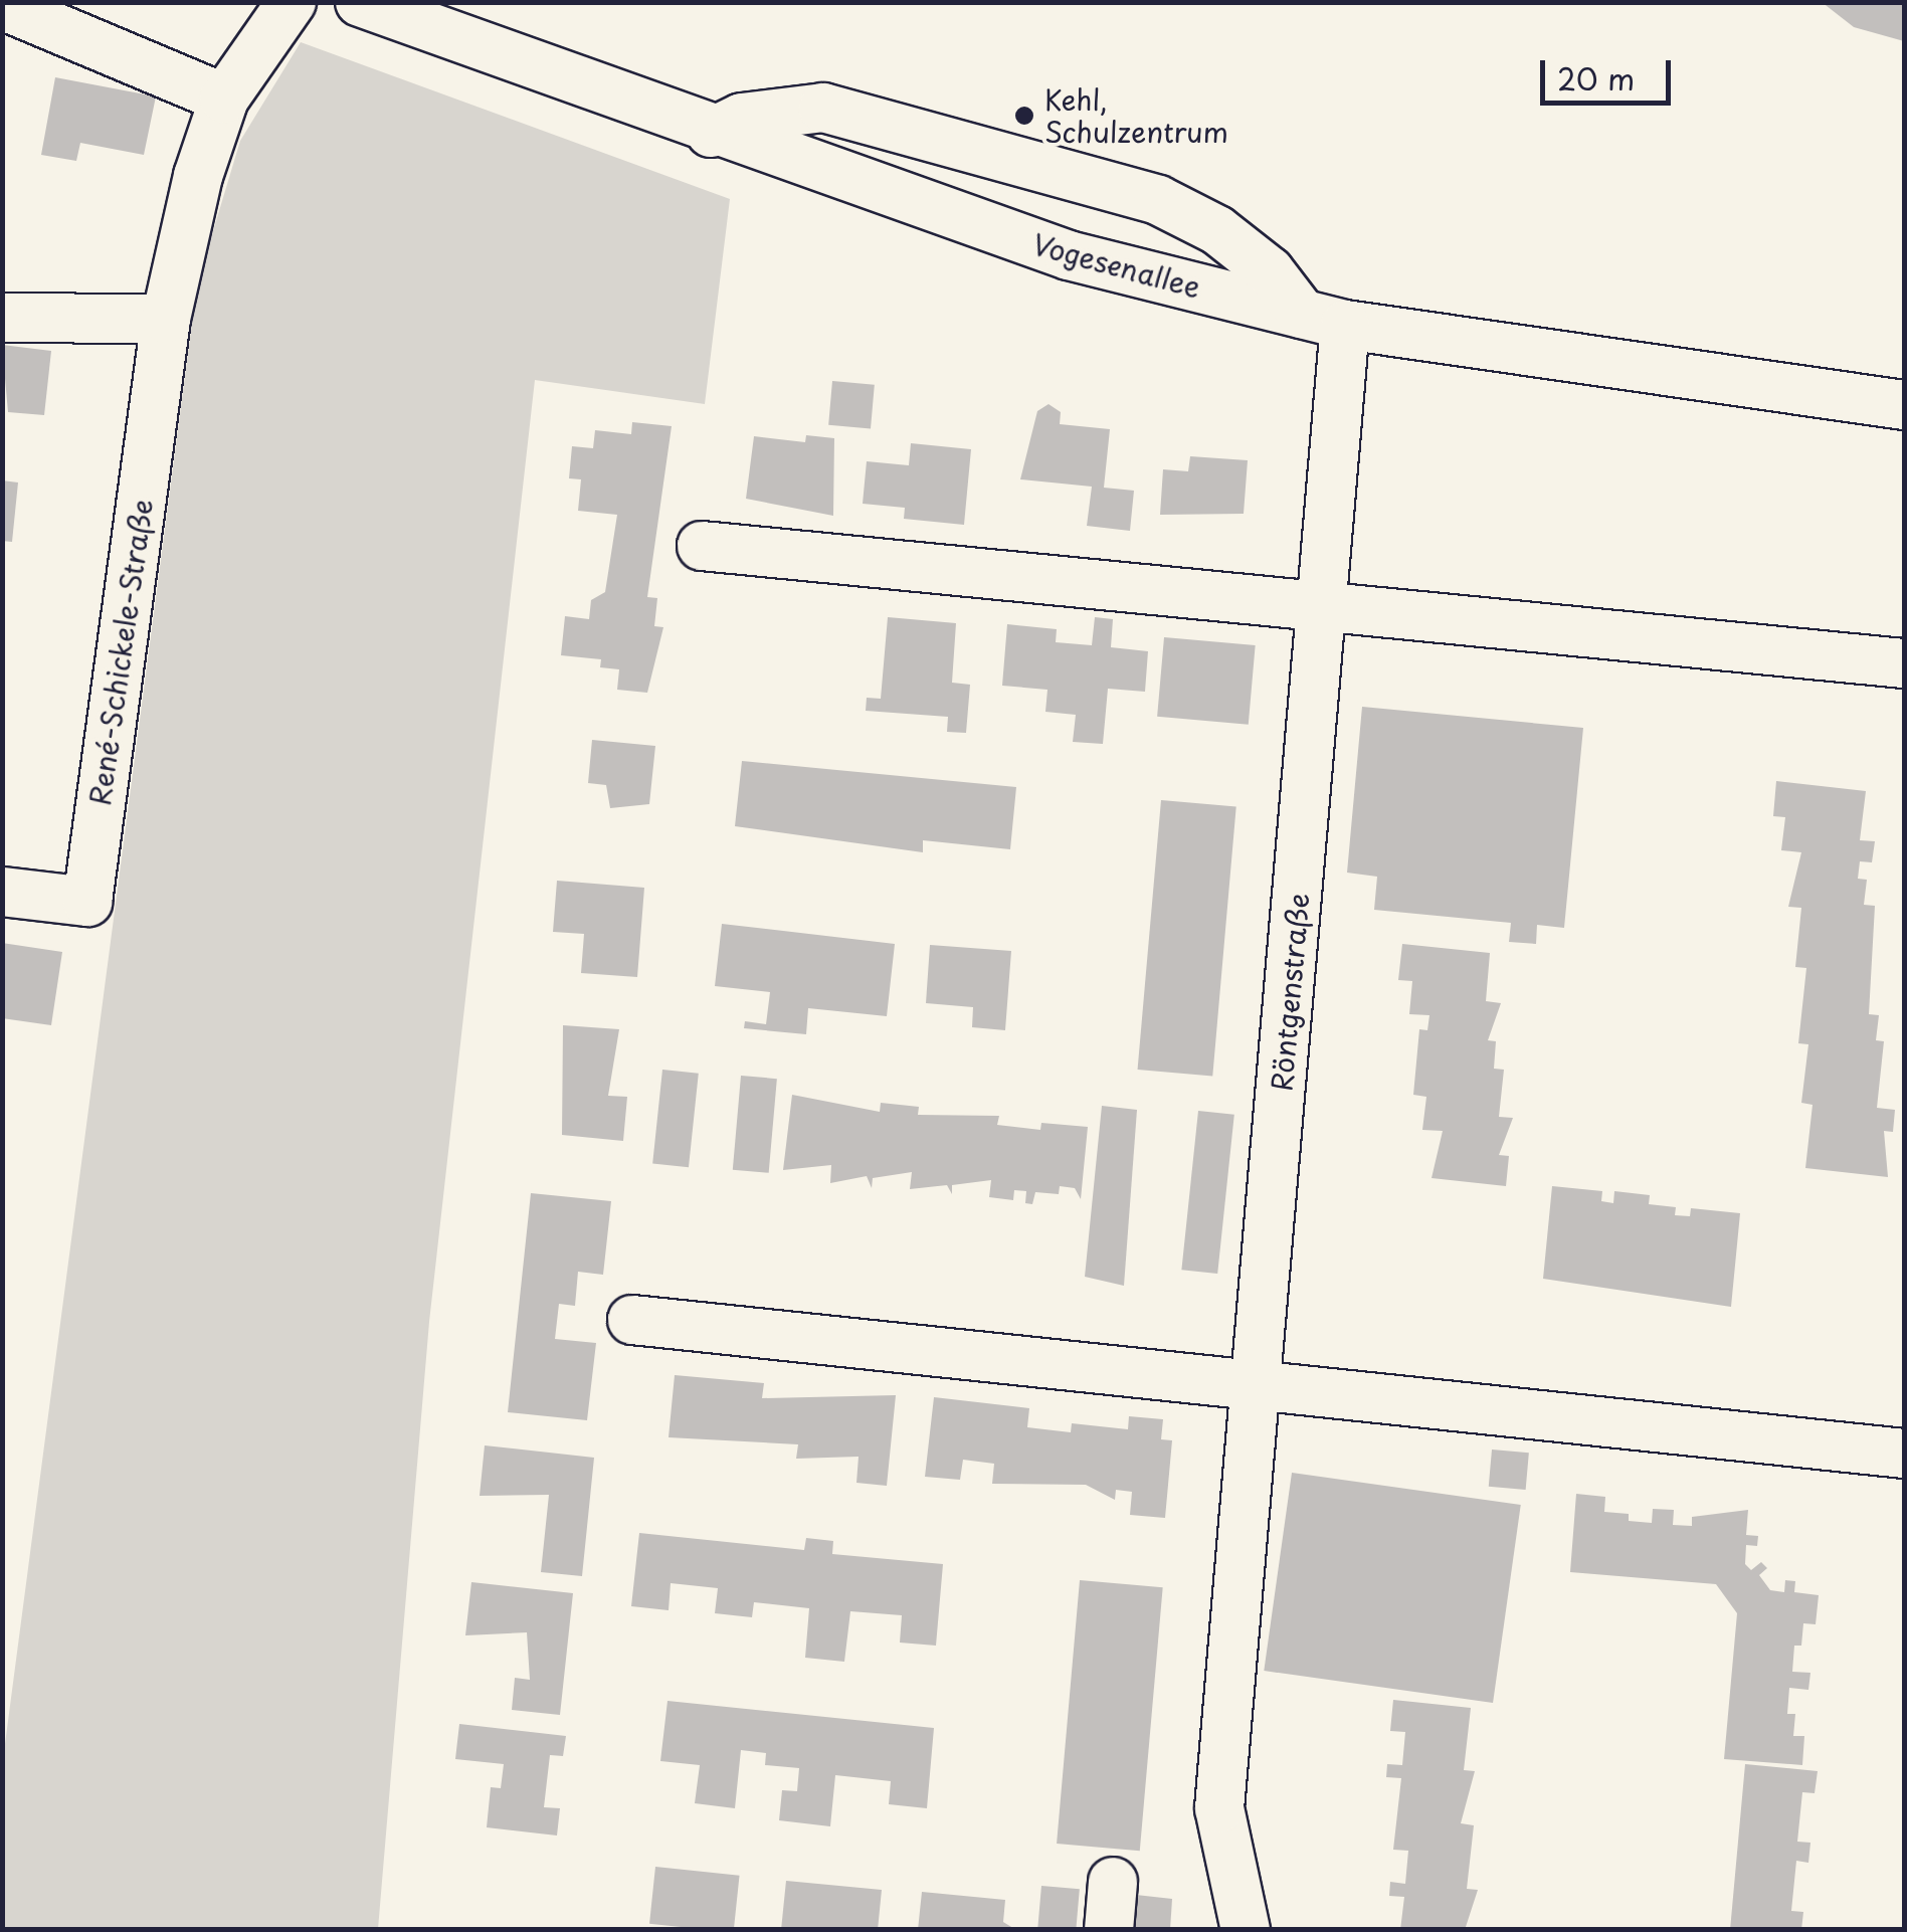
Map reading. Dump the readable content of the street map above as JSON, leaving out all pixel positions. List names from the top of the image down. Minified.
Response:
{"streets":{"street":["Vogesenallee","René-Schickele-Straße","Röntgenstraße"]},"crossings":[["Vogesenallee","Röntgenstraße"]],"places":["Kehl, Schulzentrum"],"scale_bar":"20 m"}
